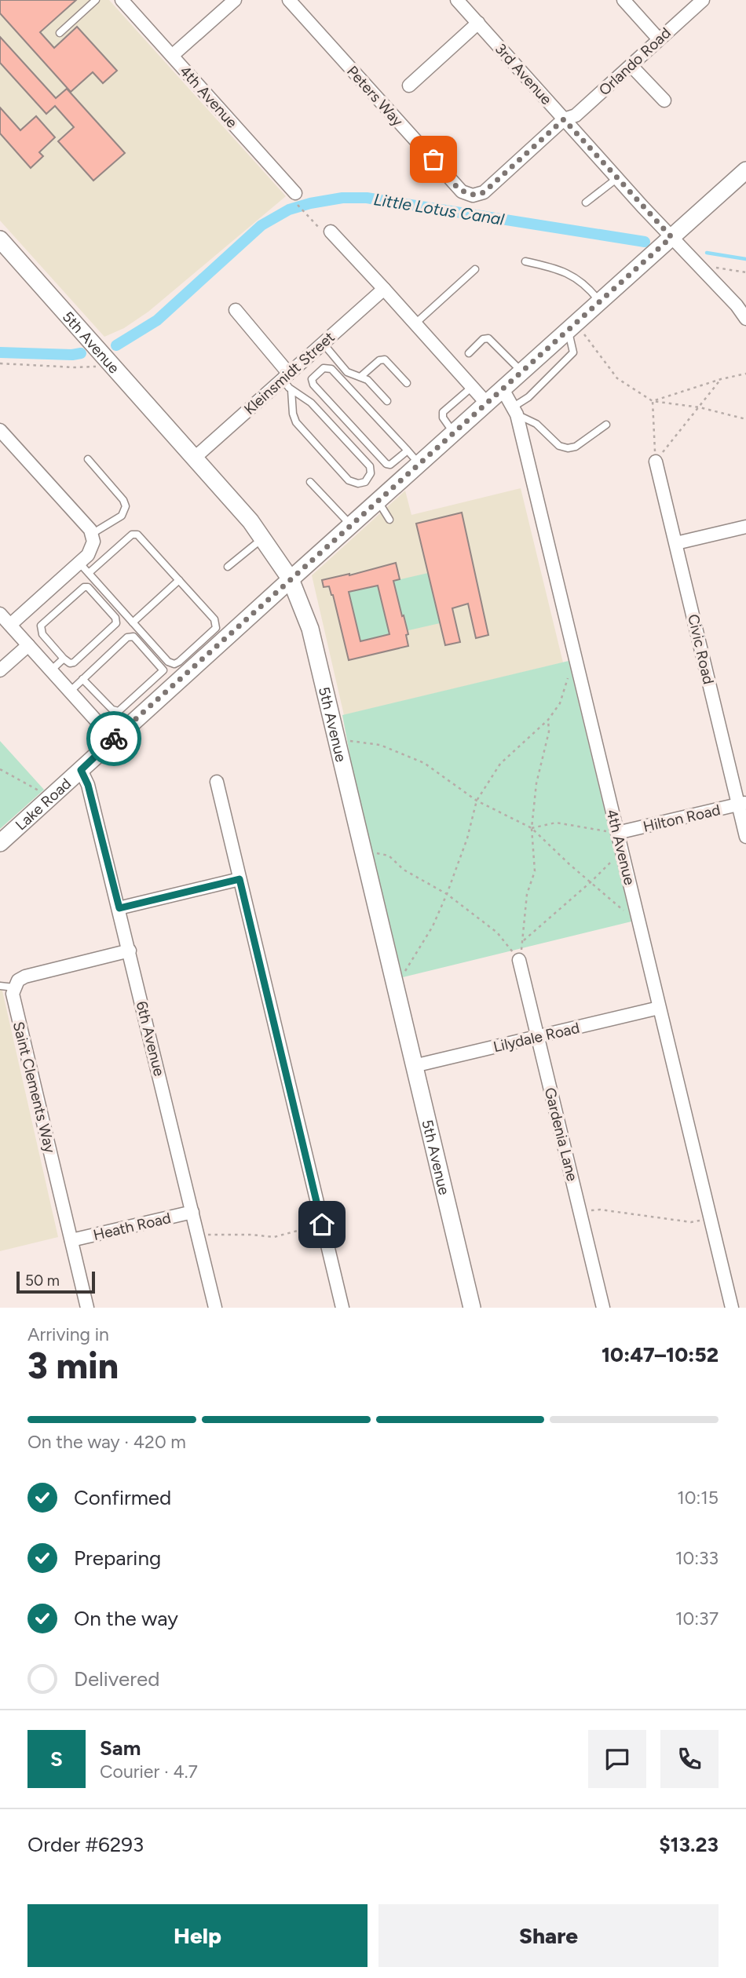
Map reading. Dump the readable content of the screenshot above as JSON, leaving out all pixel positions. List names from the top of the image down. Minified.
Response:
{"streets":{"main road":["5th Avenue","Lake Road"],"street":["Orlando Road","3rd Avenue","Peters Way","4th Avenue","Kleinsmidt Street","Civic Road","Hilton Road","Lilydale Road","6th Avenue","Saint Clements Way","Gardenia Lane","Heath Road"]},"crossings":[["Orlando Road","3rd Avenue"],["Orlando Road","Peters Way"],["3rd Avenue","Peters Way"],["3rd Avenue","Lake Road"],["4th Avenue","Lake Road"],["4th Avenue","Hilton Road"],["4th Avenue","Lilydale Road"],["5th Avenue","Kleinsmidt Street"],["5th Avenue","Lake Road"],["5th Avenue","Lilydale Road"],["Civic Road","Hilton Road"],["Lake Road","6th Avenue"],["Lilydale Road","Gardenia Lane"],["6th Avenue","Heath Road"],["Saint Clements Way","Heath Road"]],"water":["Little Lotus Canal"],"scale_bar":"50 m","page":{"scale":"50 m","heading":["3 min","Arriving in","10:47–10:52"],"panel":["Sam","Courier · 4.7","Order #6293","$13.23"],"bar":"On the way · 420 m","list":[["Confirmed","10:15"],["Preparing","10:33"],["On the way","10:37"],"Delivered"],"round":"S","buttons":["Help","Share"]}}
